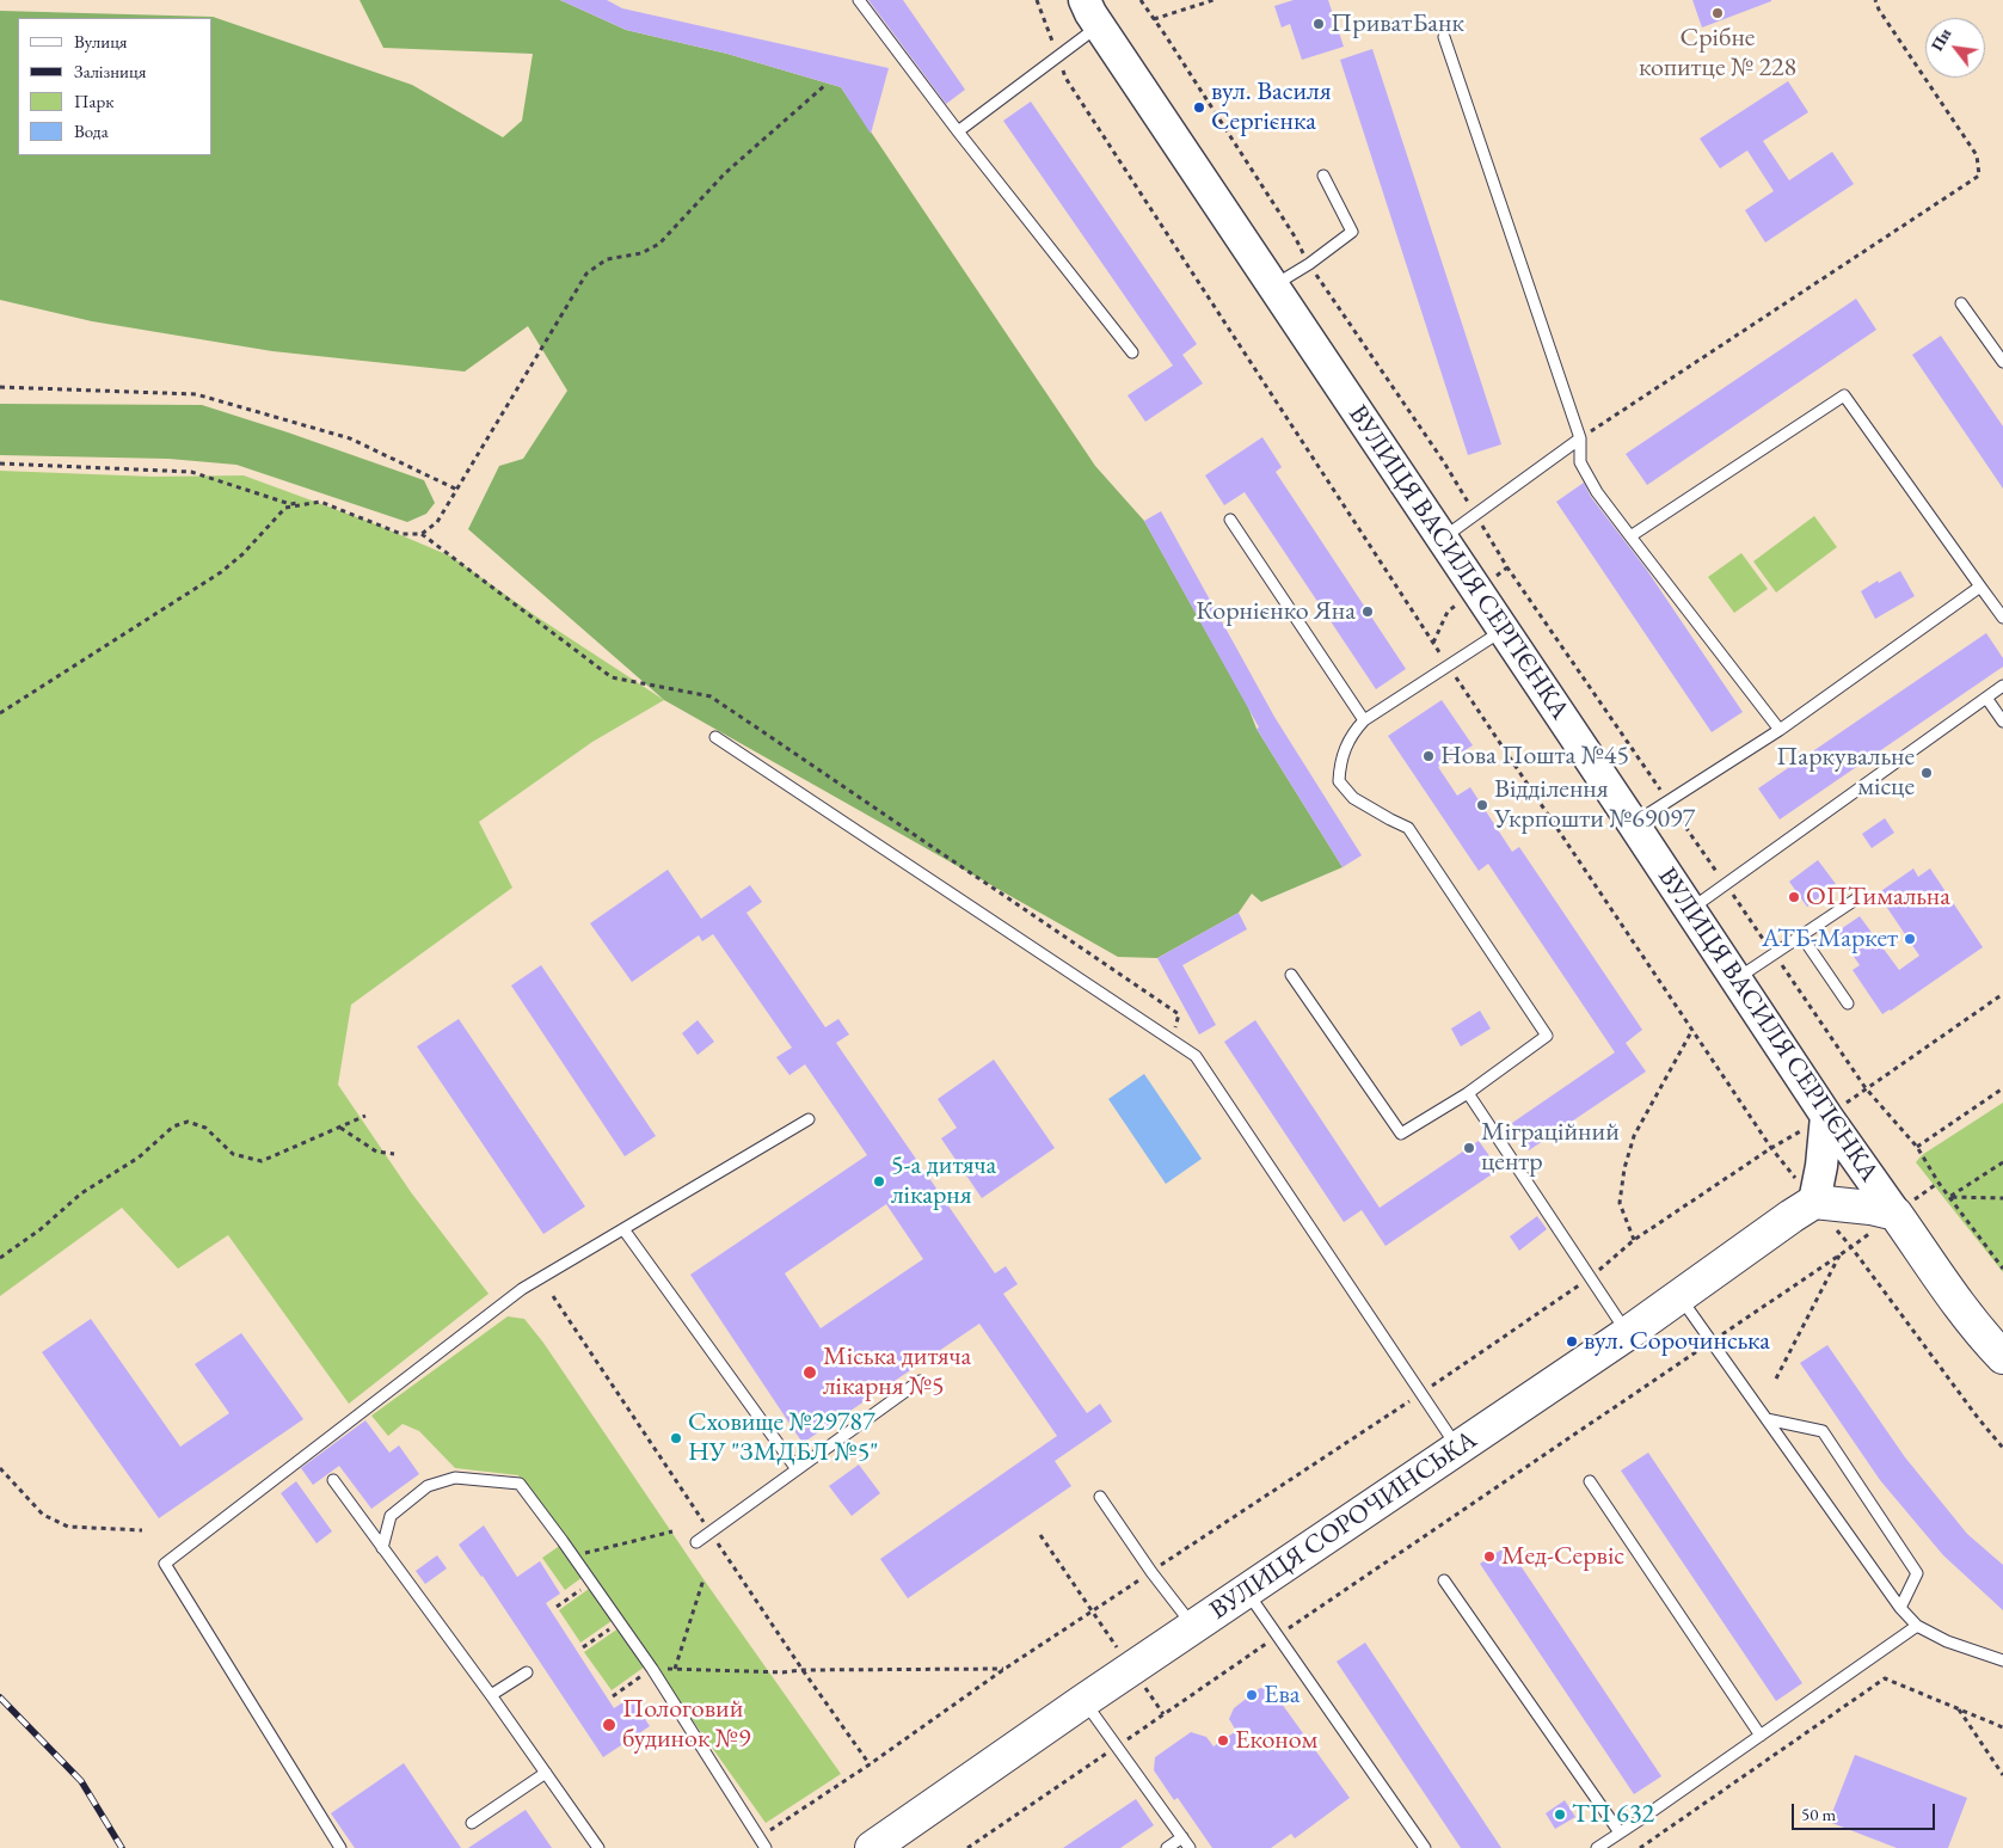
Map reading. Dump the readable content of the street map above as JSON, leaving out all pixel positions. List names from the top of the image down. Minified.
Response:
{"streets":{"main road":["ВУЛИЦЯ ВАСИЛЯ СЕРГІЄНКА","ВУЛИЦЯ СОРОЧИНСЬКА"]},"places":["Срібне копитце № 228","ПриватБанк","вул. Василя Сергієнка","Корнієнко Яна","Нова Пошта №45","Паркувальне місце","Відділення Укрпошти №69097","ОПТимальна","АТБ-Маркет","Міграційний центр","5-а дитяча лікарня","вул. Сорочинська","Міська дитяча лікарня №5","Сховище №29787 НУ \"ЗМДБЛ №5\"","Мед-Сервіс","Ева","Пологовий будинок №9","Економ","ТП 632"],"legend":["Вулиця","Залізниця","Парк","Вода"],"scale_bar":"50 m","north":"top left"}
